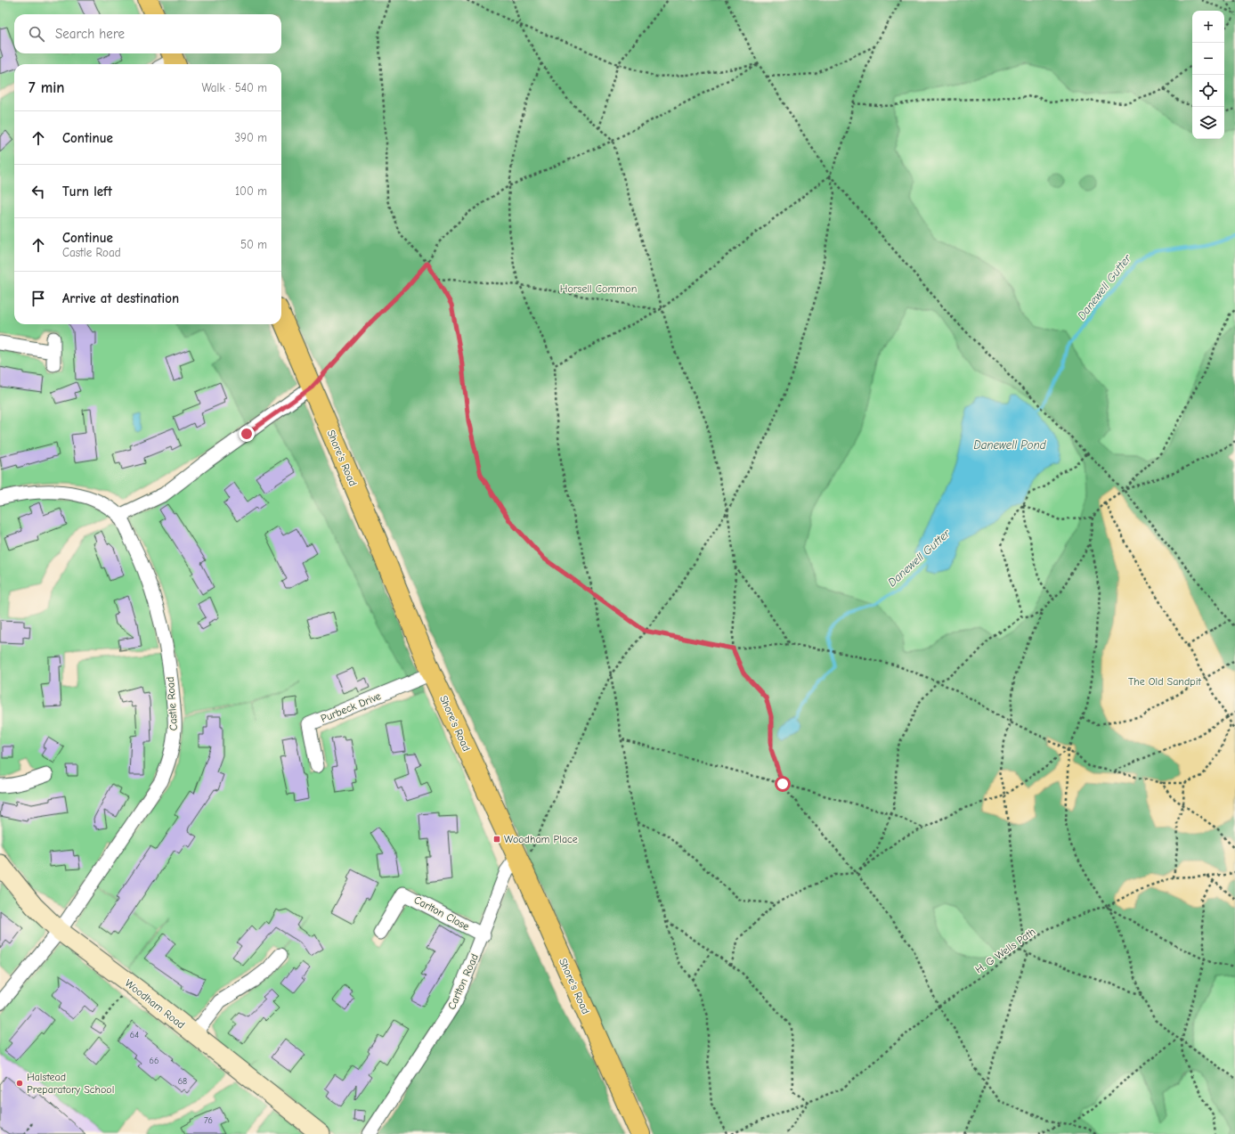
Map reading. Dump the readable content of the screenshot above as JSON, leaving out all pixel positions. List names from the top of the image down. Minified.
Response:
{"streets":{"main road":["Shore's Road"],"street":["Castle Road","Purbeck Drive","Carlton Close","Carlton Road","Woodham Road"],"path":["H. G Wells Path"]},"crossings":[["Shore's Road","Purbeck Drive"],["Shore's Road","Carlton Road"],["Castle Road","Woodham Road"],["Carlton Close","Carlton Road"]],"water":["Danewell Gutter","Danewell Pond"],"parks":["Horsell Common","The Old Sandpit"],"places":{"transit":["Woodham Place"],"other":["Halstead Preparatory School"]},"house_numbers":["64","66","68","76"],"page":{"map_buttons":["+","−"],"search":"Search here","heading":["7 min","Walk · 540 m"],"list":[["Continue","390 m"],["Turn left","100 m"],["Continue","Castle Road","50 m"],"Arrive at destination"]}}
